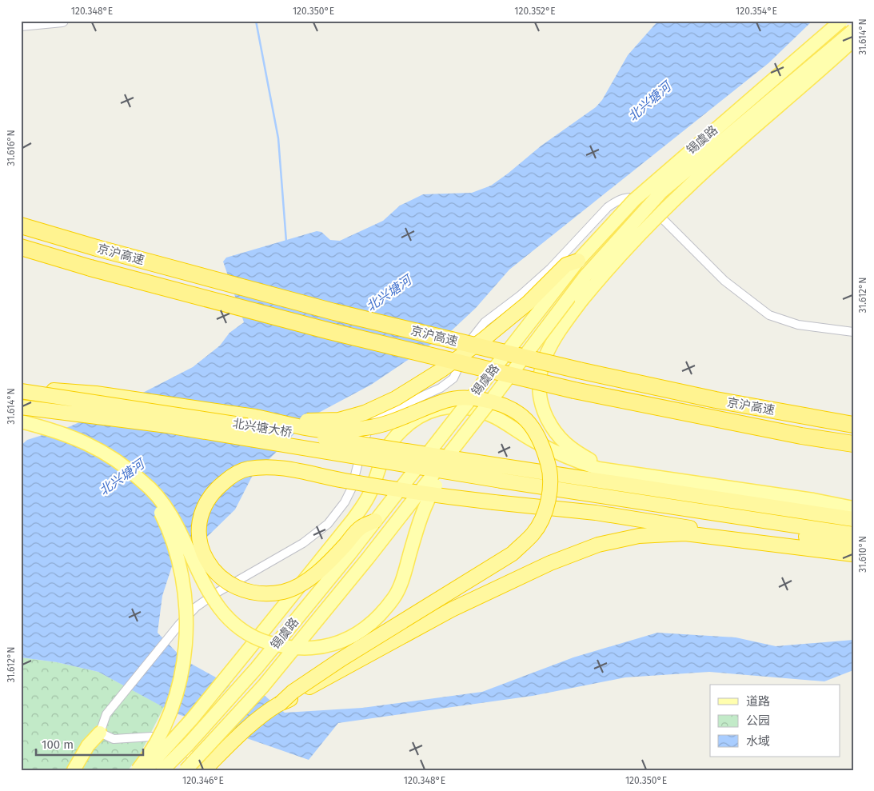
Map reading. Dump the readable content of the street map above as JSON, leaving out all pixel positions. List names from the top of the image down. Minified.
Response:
{"streets":{"highway":["京沪高速","北兴塘大桥"],"main road":["锡虞路"]},"water":["北兴塘河"],"legend":["道路","公园","水域"],"scale_bar":"100 m","coordinates":["120.348°E","120.350°E","120.352°E","120.354°E","31.614°N","31.616°N","31.612°N","31.610°N","120.346°E"]}
